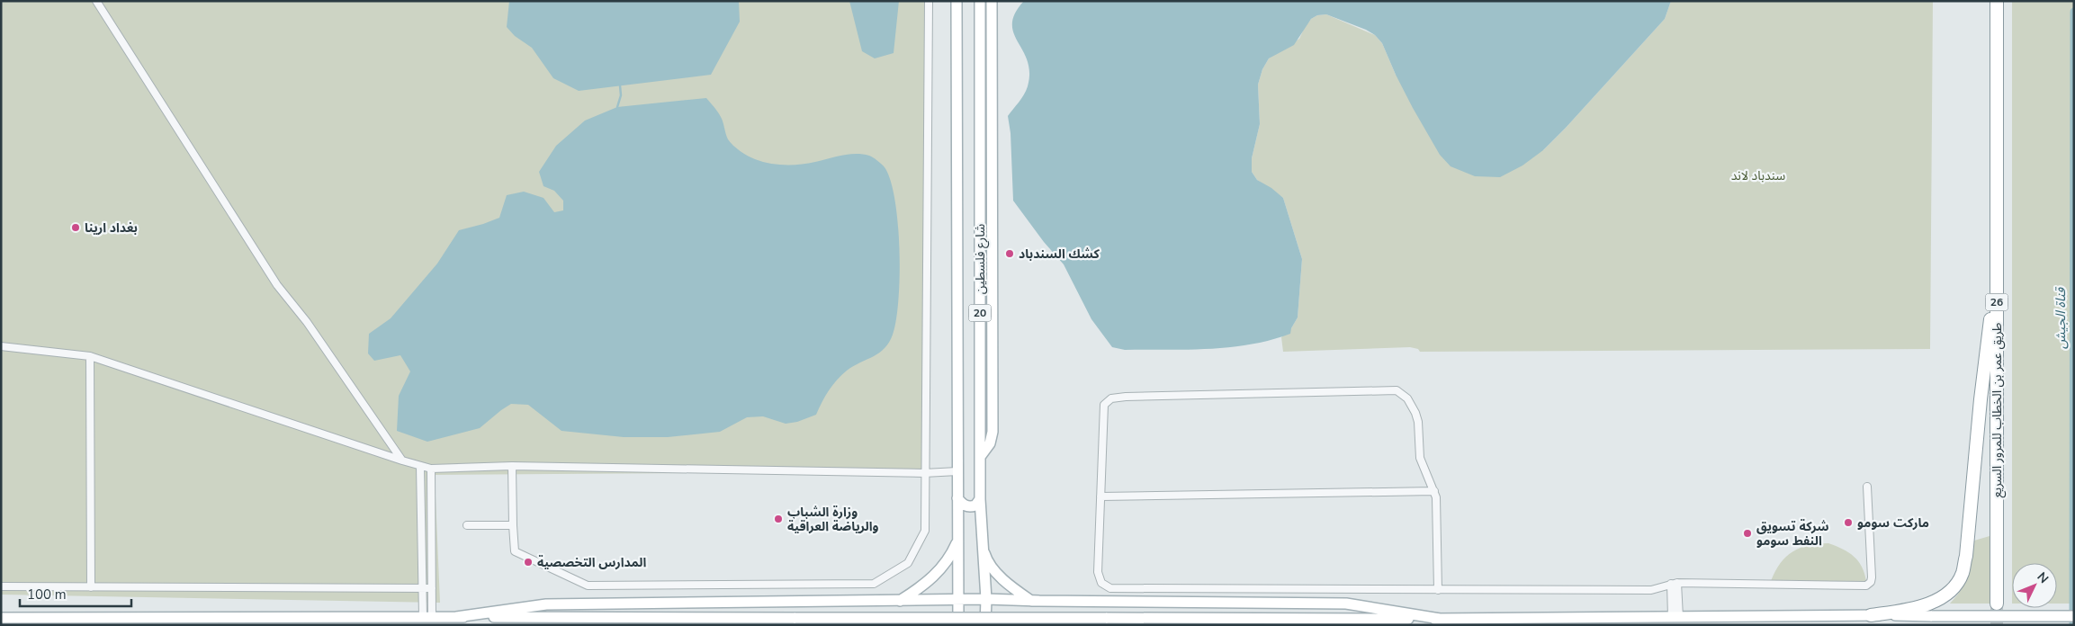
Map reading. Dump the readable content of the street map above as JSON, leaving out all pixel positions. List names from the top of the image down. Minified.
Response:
{"streets":{"highway":["26","طريق عمر بن الخطاب للمرور السريع"],"main road":["شارع فلسطين","20"]},"water":["قناة الجيش"],"parks":["سندباد لاند"],"places":["بغداد ارينا","كشك السندباد","وزارة الشباب والرياضة العراقية","ماركت سومو","شركة تسويق النفط سومو","المدارس التخصصية"],"scale_bar":"100 m","north":"top right"}
